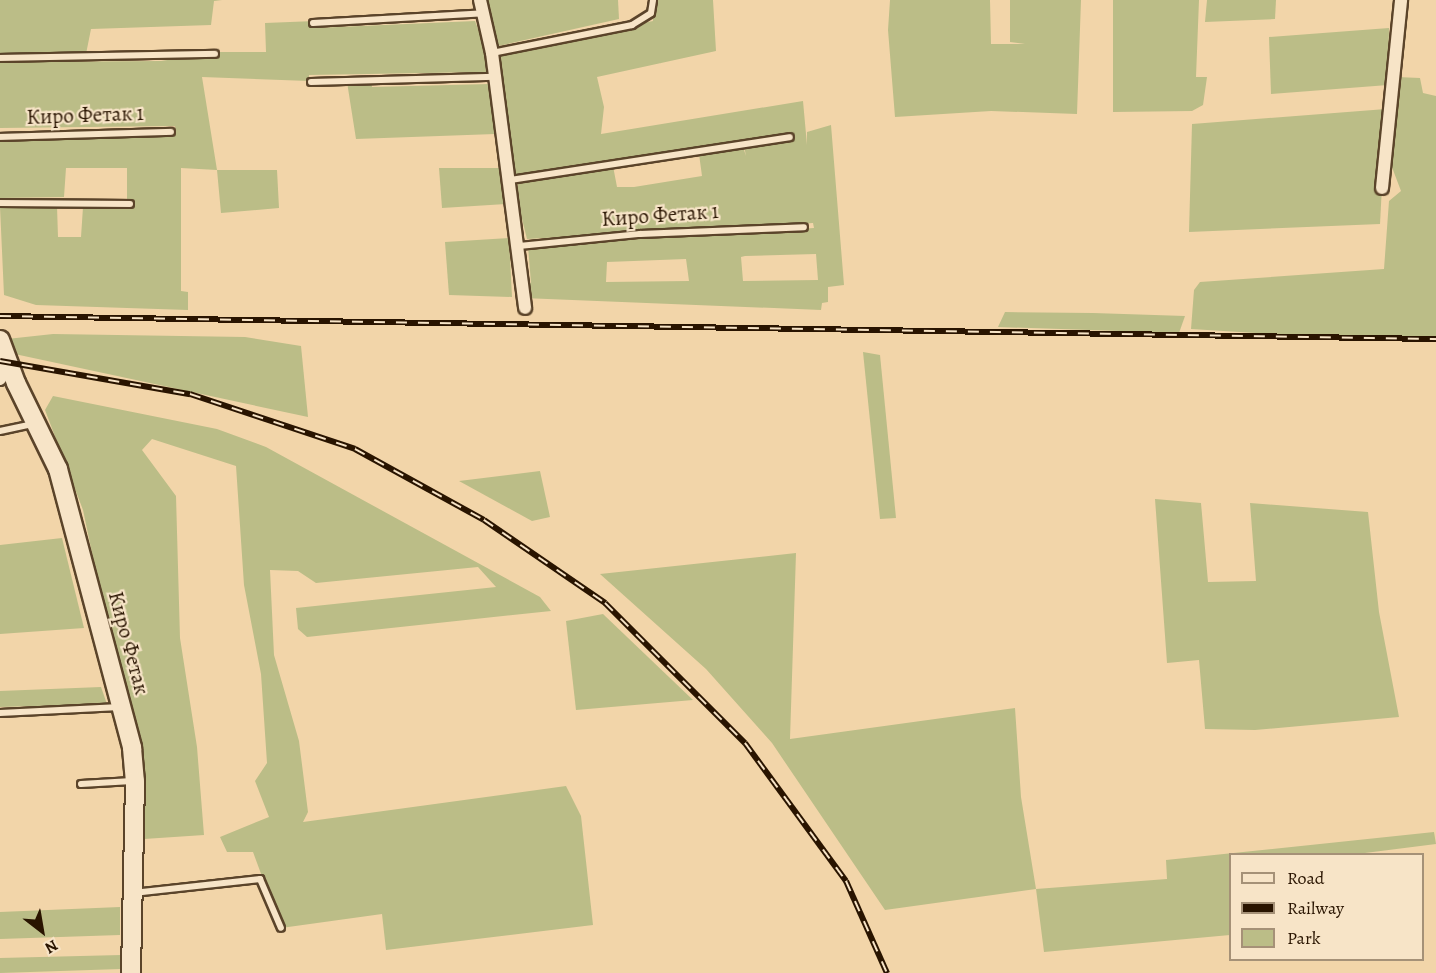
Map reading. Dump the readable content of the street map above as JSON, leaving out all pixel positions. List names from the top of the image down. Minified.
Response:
{"streets":{"main road":["Киро Фетак"],"lane":["Киро Фетак 1"]},"legend":["Road","Railway","Park"],"north":"bottom right"}
